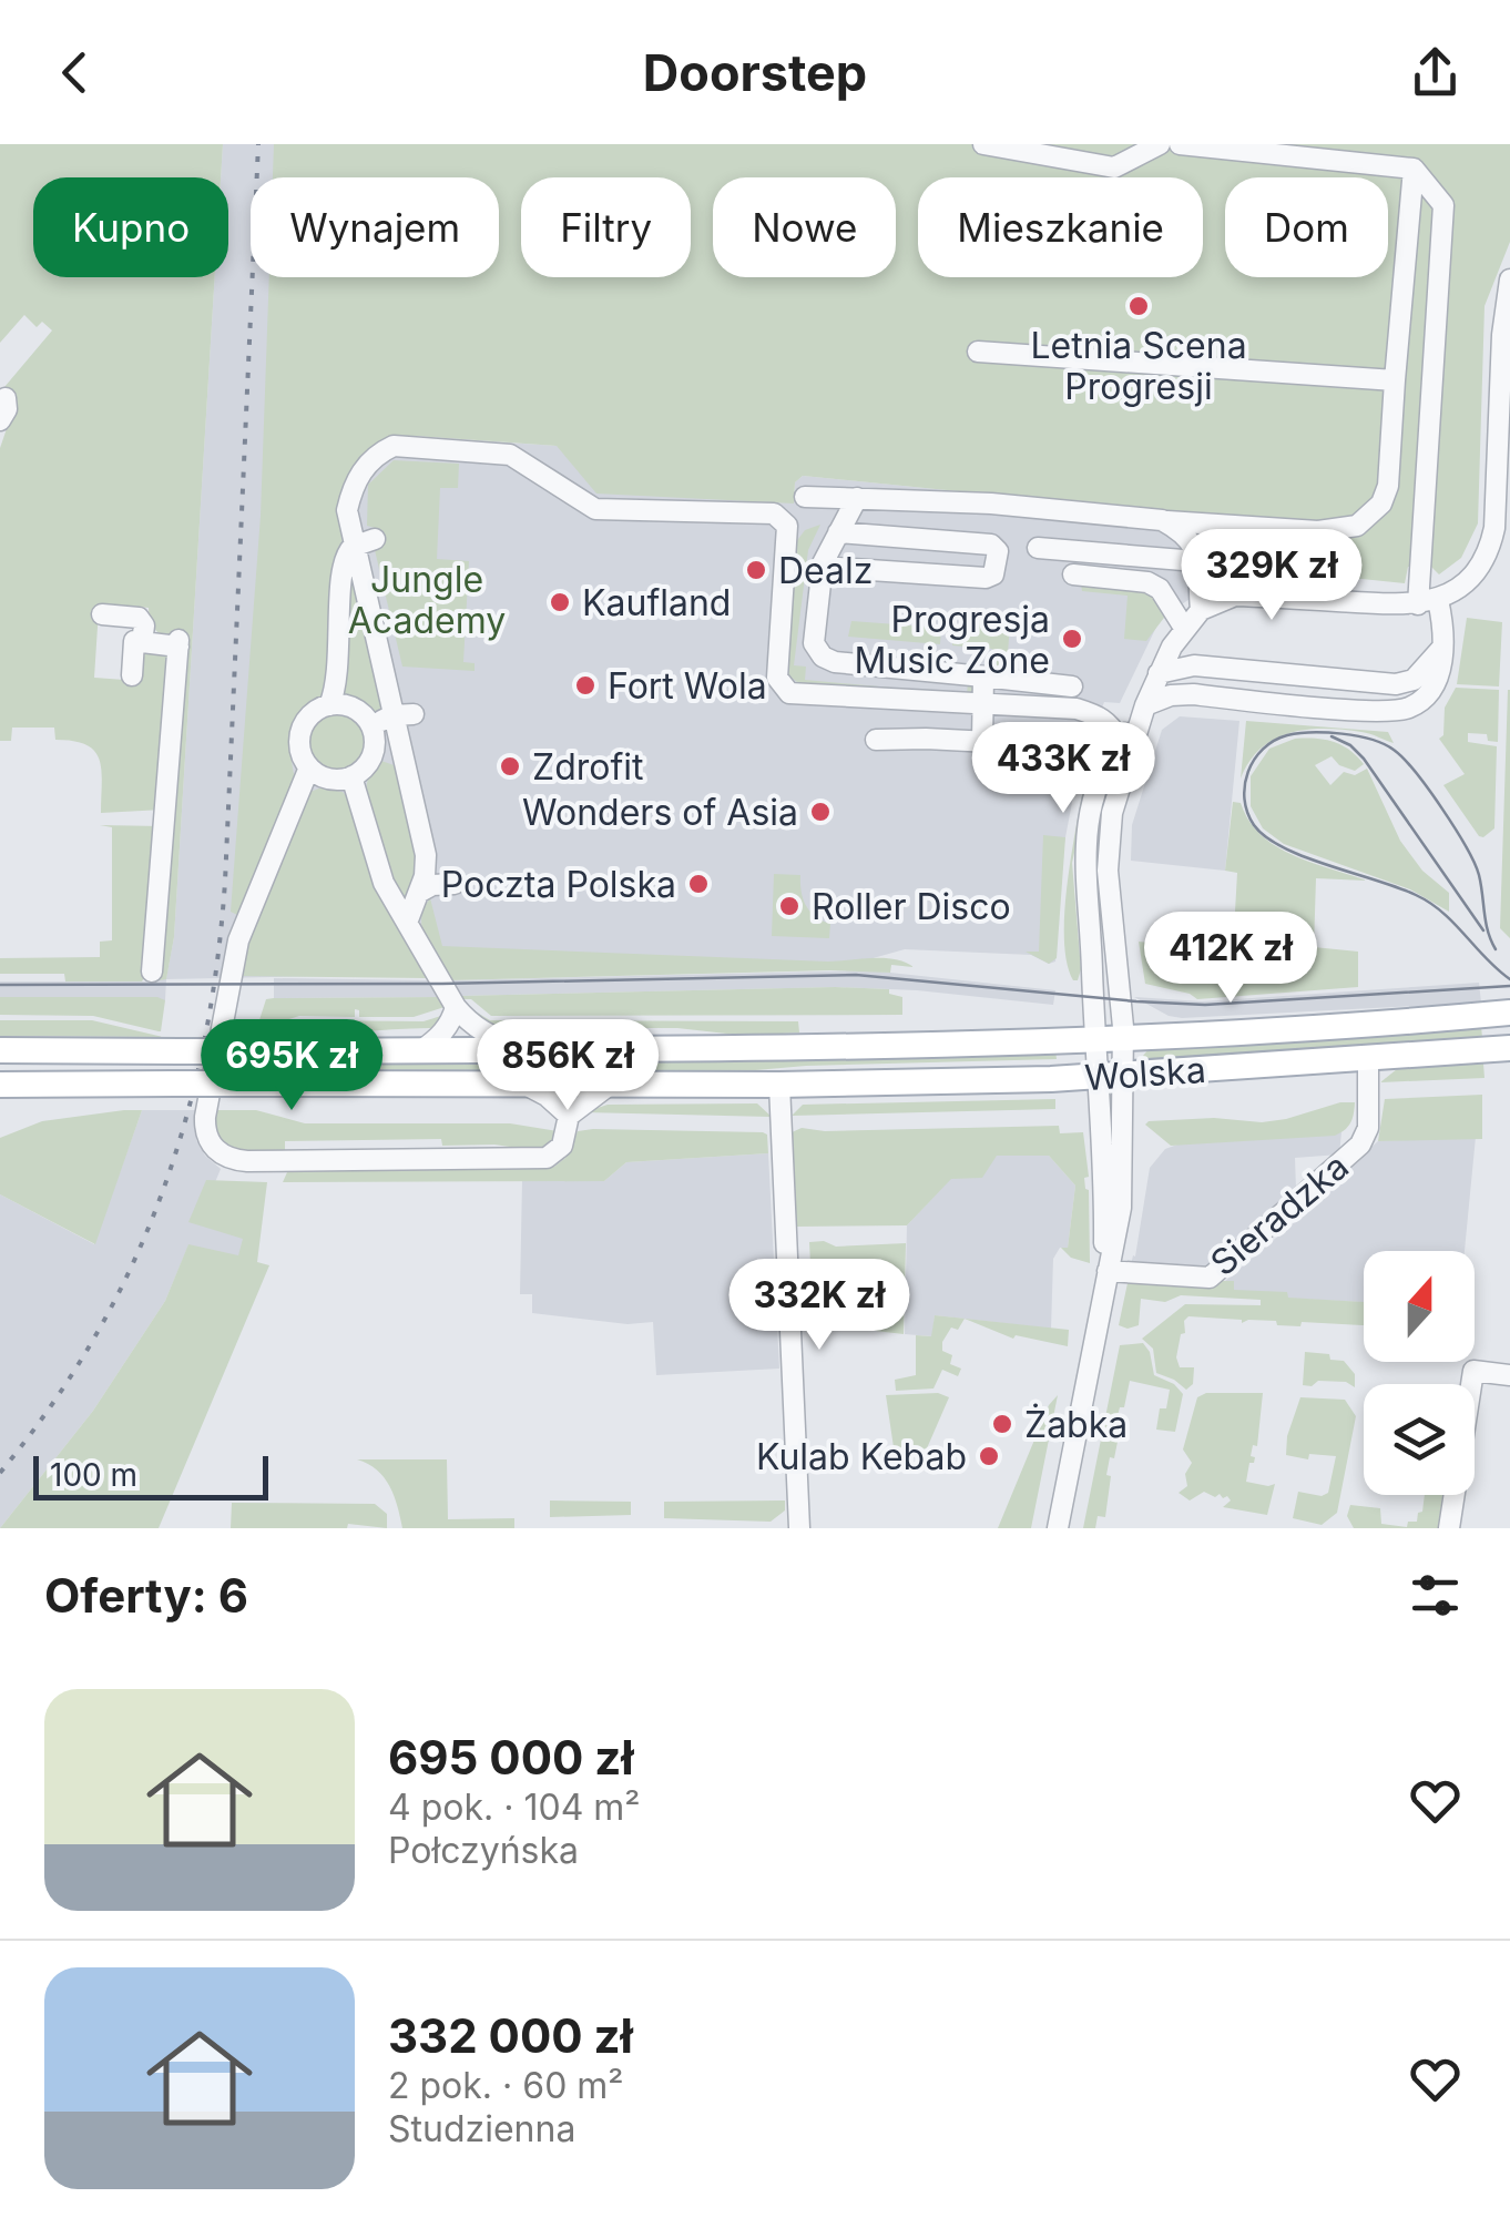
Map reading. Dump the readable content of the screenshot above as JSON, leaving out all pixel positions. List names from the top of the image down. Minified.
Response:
{"streets":{"main road":["Wolska"],"street":["Sieradzka"]},"crossings":[["Wolska","Sieradzka"]],"parks":["Jungle Academy"],"places":["Letnia Scena Progresji","Dealz","Kaufland","Progresja Music Zone","Fort Wola","Zdrofit","Wonders of Asia","Poczta Polska","Roller Disco","Żabka","Kulab Kebab"],"scale_bar":"100 m","north":"top","page":{"header":"Doorstep","chip":["Kupno","Wynajem","Filtry","Nowe","Mieszkanie","Dom"],"price":["329K zł","433K zł","412K zł","695K zł","856K zł","332K zł"],"scale":"100 m","heading":"Oferty: 6","list":[{"name":"695 000 zł","note":"4 pok. · 104 m² · Połczyńska"},{"name":"332 000 zł","note":"2 pok. · 60 m² · Studzienna"}]}}
